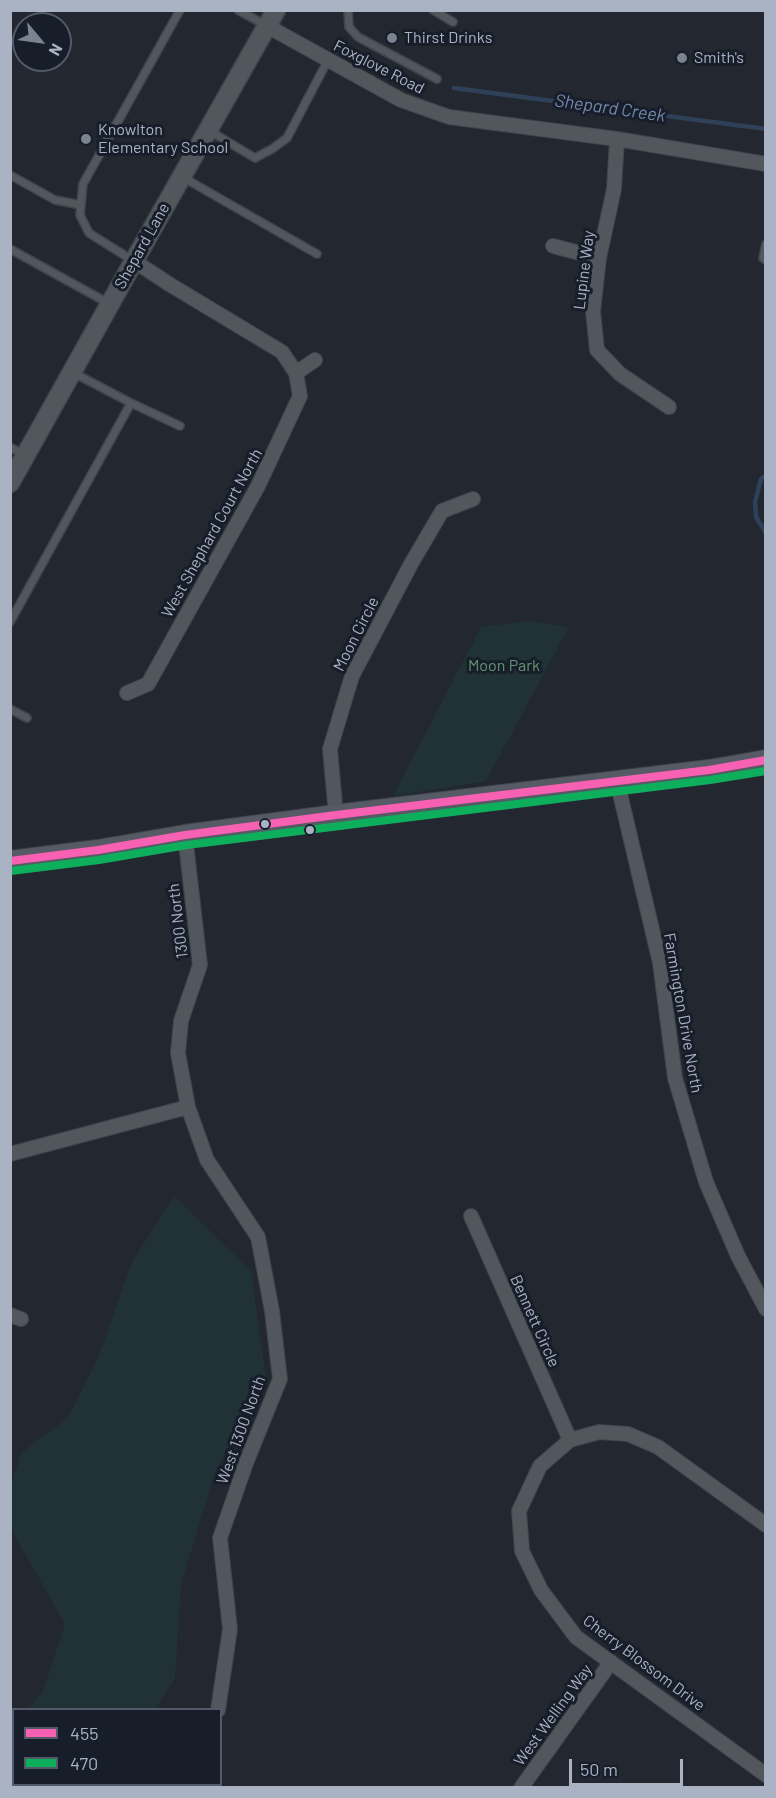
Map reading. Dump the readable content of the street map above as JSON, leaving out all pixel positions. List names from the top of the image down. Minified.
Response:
{"streets":{"street":["Foxglove Road","Shepard Lane","Lupine Way","West Shephard Court North","Moon Circle","1300 North","Farmington Drive North","Bennett Circle","West 1300 North","Cherry Blossom Drive","West Welling Way"]},"crossings":[["Foxglove Road","Shepard Lane"],["Foxglove Road","Lupine Way"],["1300 North","West 1300 North"],["Bennett Circle","Cherry Blossom Drive"],["Cherry Blossom Drive","West Welling Way"]],"water":["Shepard Creek"],"parks":["Moon Park"],"places":["Thirst Drinks","Smith's","Knowlton Elementary School"],"lines":["transit line 455","transit line 470"],"legend":["455","470"],"scale_bar":"50 m","north":"bottom right"}
